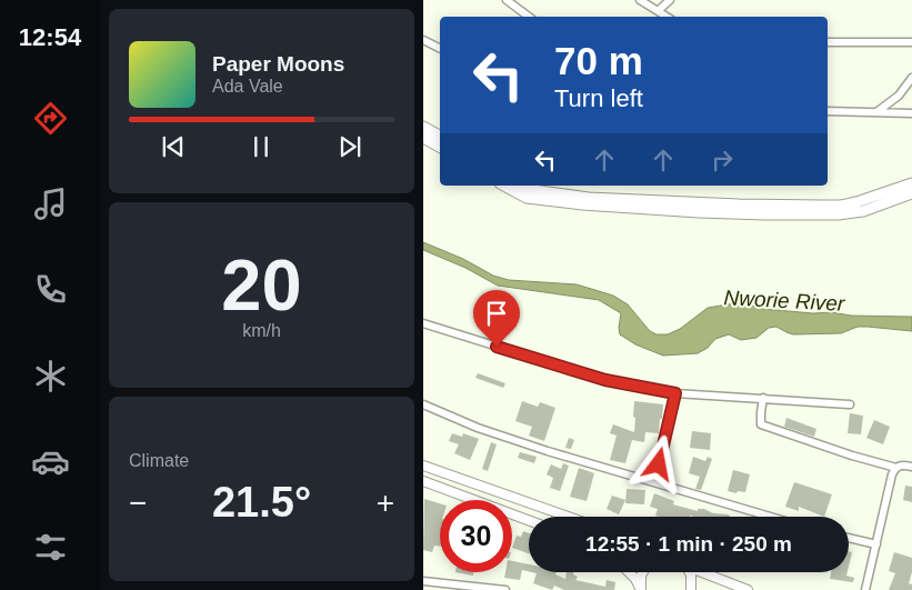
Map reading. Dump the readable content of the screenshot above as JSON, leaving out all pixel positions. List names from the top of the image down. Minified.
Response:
{"water":["Nworie River"],"page":{"tabs":"12:54","turn":["70 m","Turn left"],"song":["Paper Moons","Ada Vale"],"tile":[["20","km/h"],"Climate"],"heat":["−","21.5°","+"],"limit":"30","trip":"12:55 · 1 min · 250 m"}}
